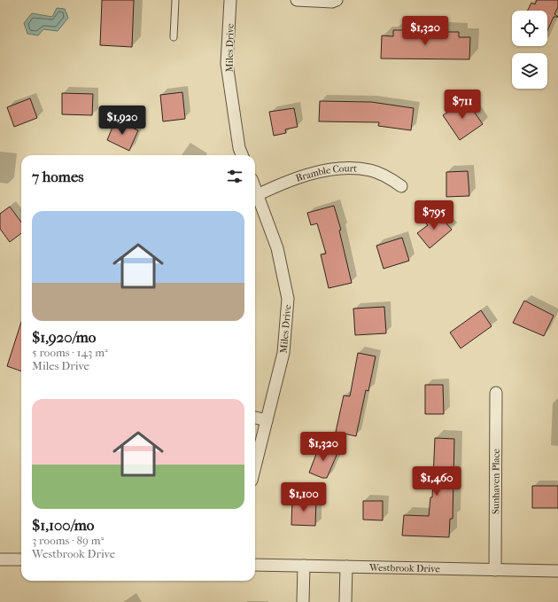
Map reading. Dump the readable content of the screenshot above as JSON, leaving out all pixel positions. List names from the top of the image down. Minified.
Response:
{"streets":{"street":["Miles Drive","Bramble Court","Sunhaven Place","Westbrook Drive"]},"crossings":[["Miles Drive","Bramble Court"],["Sunhaven Place","Westbrook Drive"]],"page":{"price":["$1,320","$711","$1,920","$795","$1,320","$1,460","$1,100"],"heading":"7 homes","list":[{"name":"$1,920/mo","note":"5 rooms · 143 m² · Miles Drive"},{"name":"$1,100/mo","note":"3 rooms · 89 m² · Westbrook Drive"}]}}
